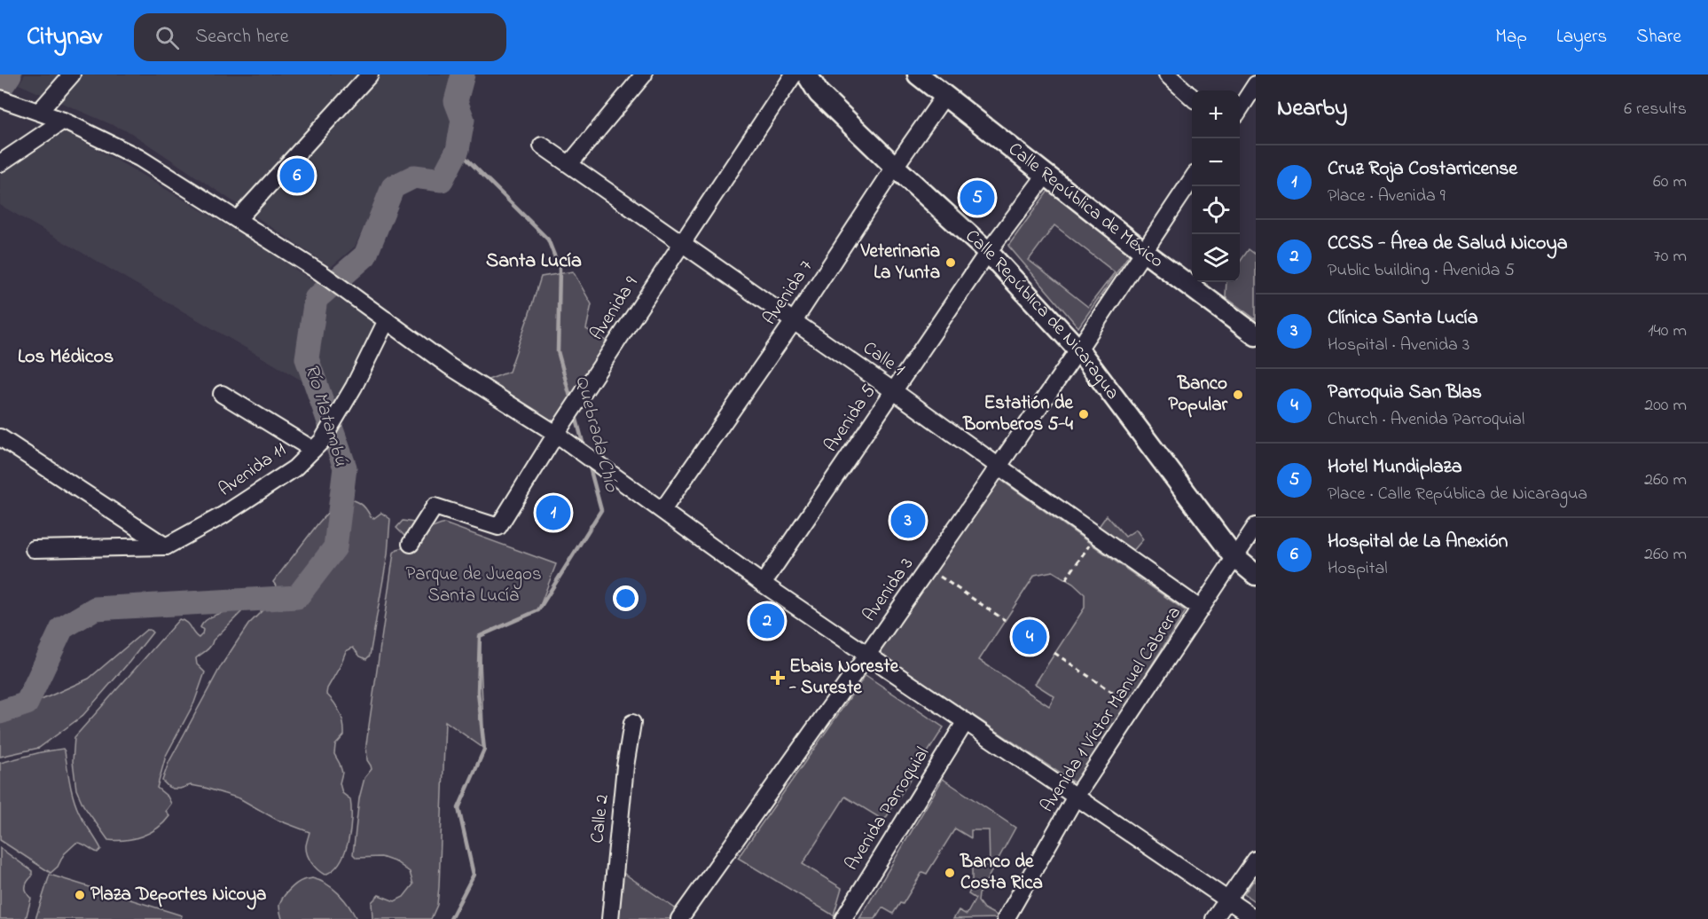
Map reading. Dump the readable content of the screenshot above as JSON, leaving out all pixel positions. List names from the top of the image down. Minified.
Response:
{"streets":{"main road":["Calle República de México","Calle República de Nicaragua"],"street":["Avenida 7","Avenida 9","Calle 1","Avenida 5","Avenida 11","Avenida 3","Avenida 1 Víctor Manuel Cabrera","Avenida Parroquial","Calle 2"]},"crossings":[["Calle República de México","Avenida 7"],["Calle República de México","Avenida 5"],["Calle República de México","Avenida 3"],["Avenida 7","Calle República de Nicaragua"],["Avenida 7","Calle 1"],["Avenida 9","Calle 1"],["Calle República de Nicaragua","Avenida 5"],["Calle República de Nicaragua","Avenida 3"],["Calle República de Nicaragua","Avenida 1 Víctor Manuel Cabrera"],["Calle 1","Avenida 5"],["Calle 1","Avenida 3"],["Calle 1","Avenida 1 Víctor Manuel Cabrera"]],"districts":["Santa Lucía","Los Médicos"],"water":["Río Matambú","Quebrada Chío"],"parks":["Parque de Juegos Santa Lucía"],"places":{"other":["Veterinaria La Yunta","Banco Popular","Estatión de Bomberos 5-4","Banco de Costa Rica","Plaza Deportes Nicoya"],"health":["Ebais Noreste - Sureste"]},"page":{"header":"Citynav","search":"Search here","nav":["Map","Layers","Share"],"heading":["Nearby","6 results"],"map_buttons":["+","−"],"list":[{"mark":"1","name":"Cruz Roja Costarricense","note":"Place · Avenida 9","value":"60 m"},{"mark":"2","name":"CCSS - Área de Salud Nicoya","note":"Public building · Avenida 5","value":"70 m"},{"mark":"3","name":"Clínica Santa Lucía","note":"Hospital · Avenida 3","value":"140 m"},{"mark":"4","name":"Parroquia San Blas","note":"Church · Avenida Parroquial","value":"200 m"},{"mark":"5","name":"Hotel Mundiplaza","note":"Place · Calle República de Nicaragua","value":"260 m"},{"mark":"6","name":"Hospital de La Anexión","note":"Hospital","value":"260 m"}],"pins":["6","5","1","3","2","4"]}}
